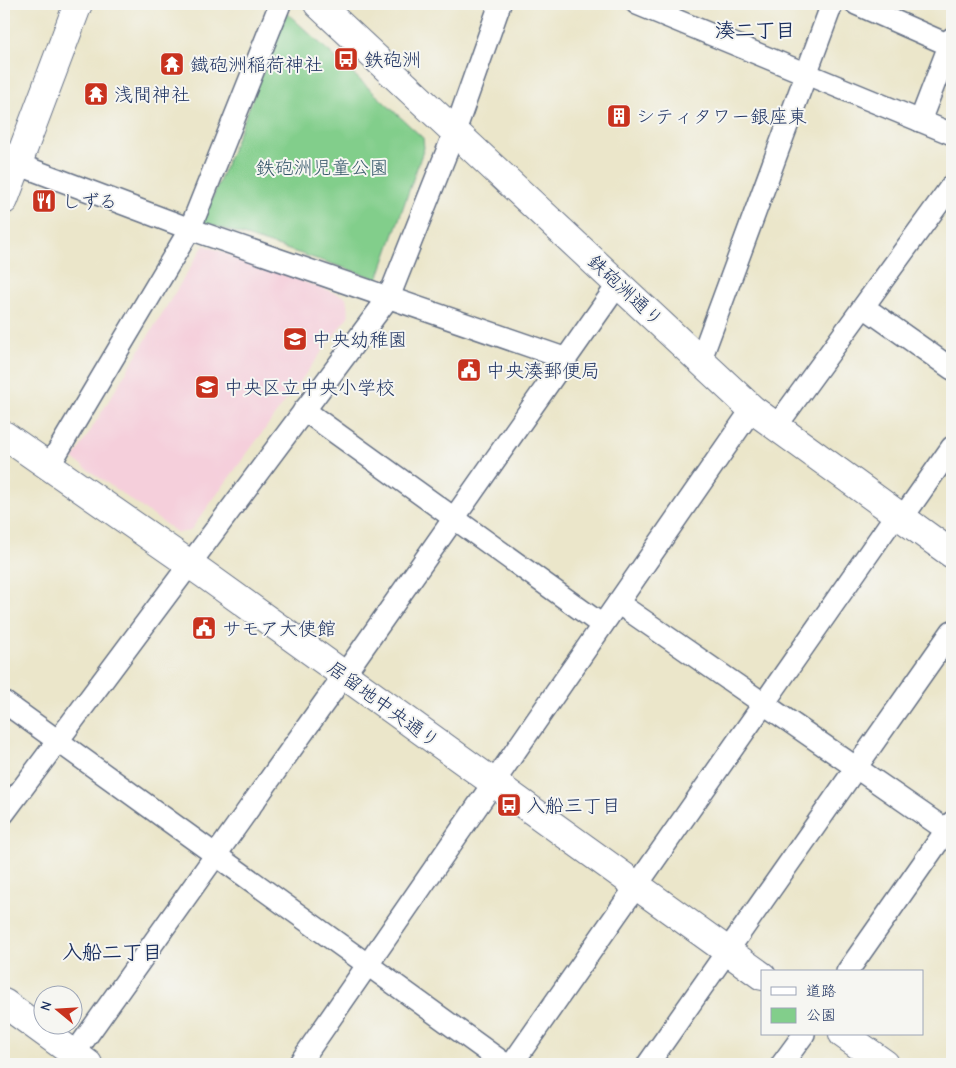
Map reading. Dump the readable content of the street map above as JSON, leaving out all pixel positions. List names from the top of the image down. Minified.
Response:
{"streets":{"street":["鉄砲洲通り","居留地中央通り"]},"districts":["湊二丁目","入船二丁目"],"parks":["鉄砲洲児童公園"],"places":{"bus stop":["鉄砲洲","入船三丁目"],"temple":["鐡砲洲稲荷神社","浅間神社"],"building":["シティタワー銀座東"],"restaurant":["しずる"],"school or university":["中央幼稚園","中央区立中央小学校"],"public building":["中央湊郵便局","サモア大使館"]},"legend":["道路","公園"],"north":"left"}
